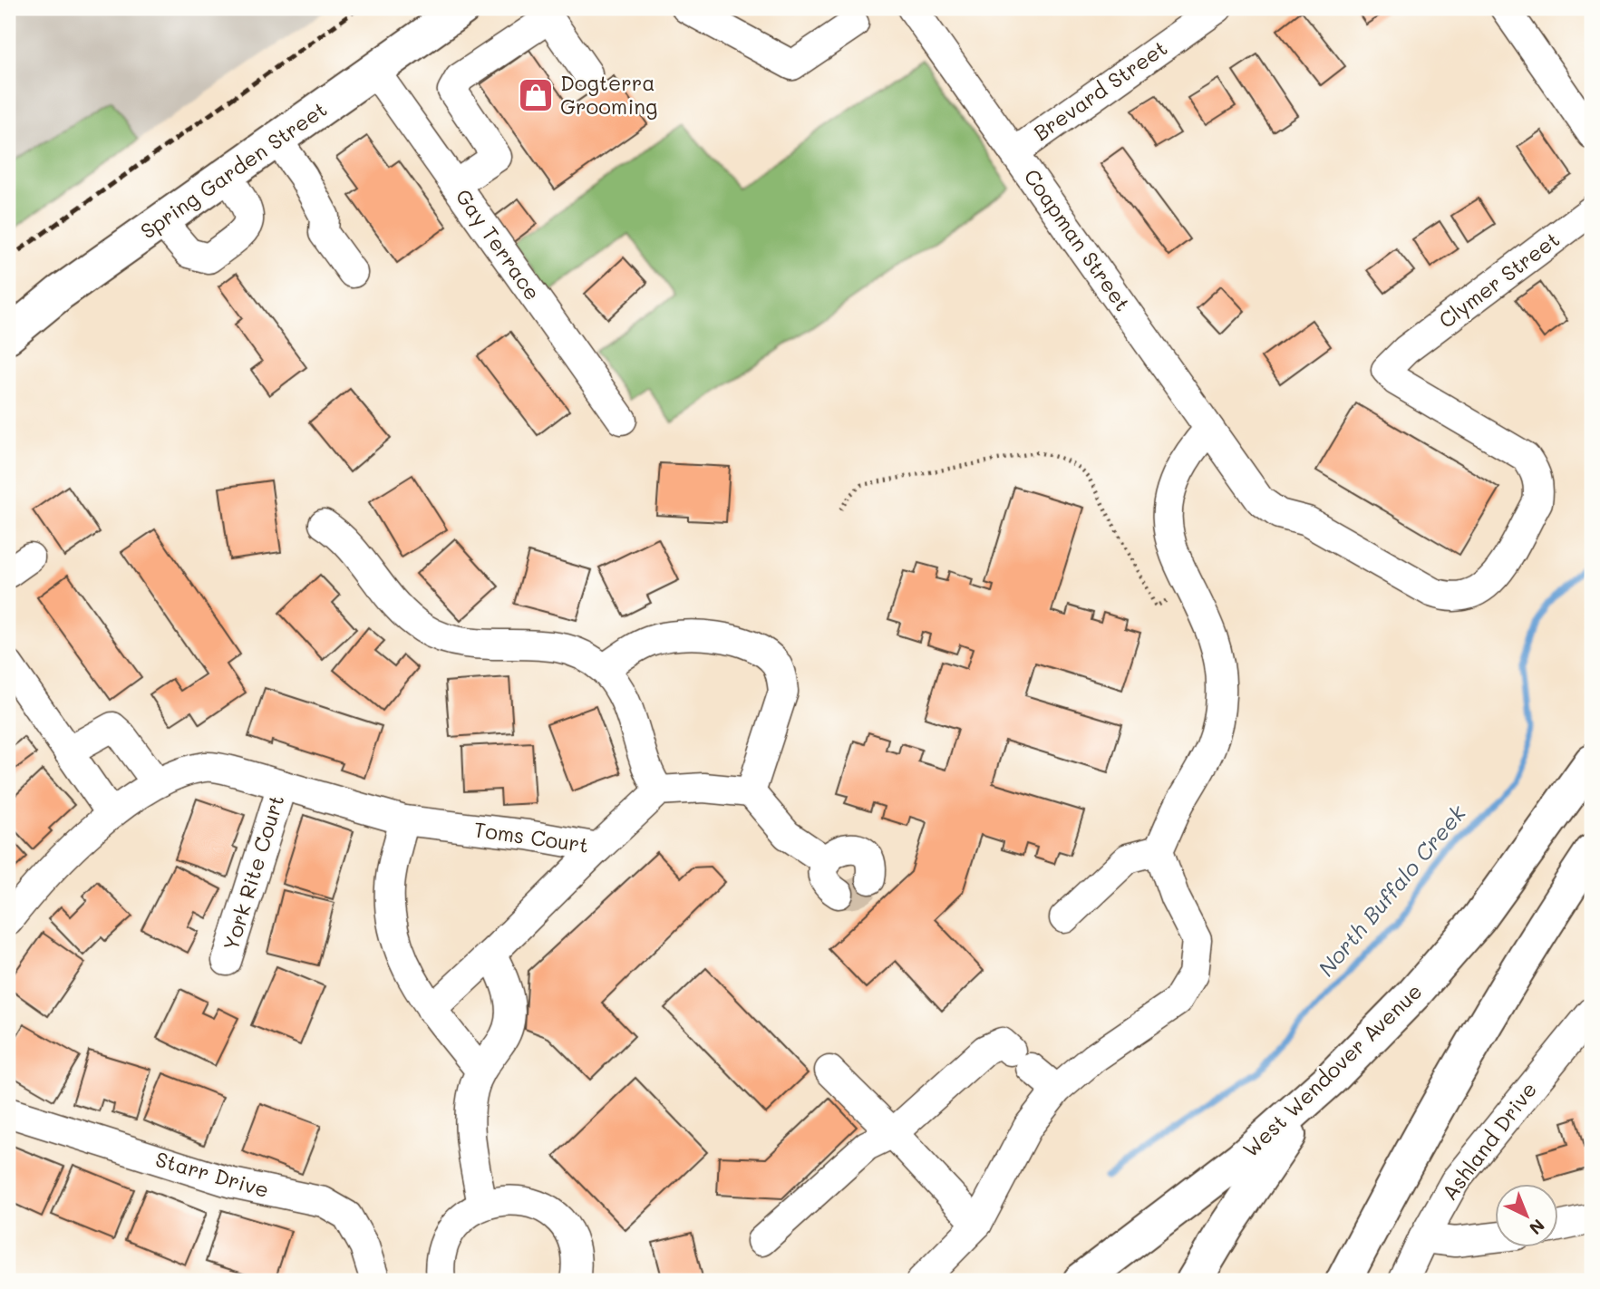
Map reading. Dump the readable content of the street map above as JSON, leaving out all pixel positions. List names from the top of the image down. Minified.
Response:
{"streets":{"main road":["Spring Garden Street","West Wendover Avenue"],"street":["Brevard Street","Coapman Street","Gay Terrace","Clymer Street","Toms Court","York Rite Court","Ashland Drive","Starr Drive"]},"crossings":[["Brevard Street","Coapman Street"],["Spring Garden Street","Gay Terrace"],["Coapman Street","Clymer Street"],["Toms Court","York Rite Court"]],"water":["North Buffalo Creek"],"places":{"shop":["Dogterra Grooming"]},"north":"bottom right"}
